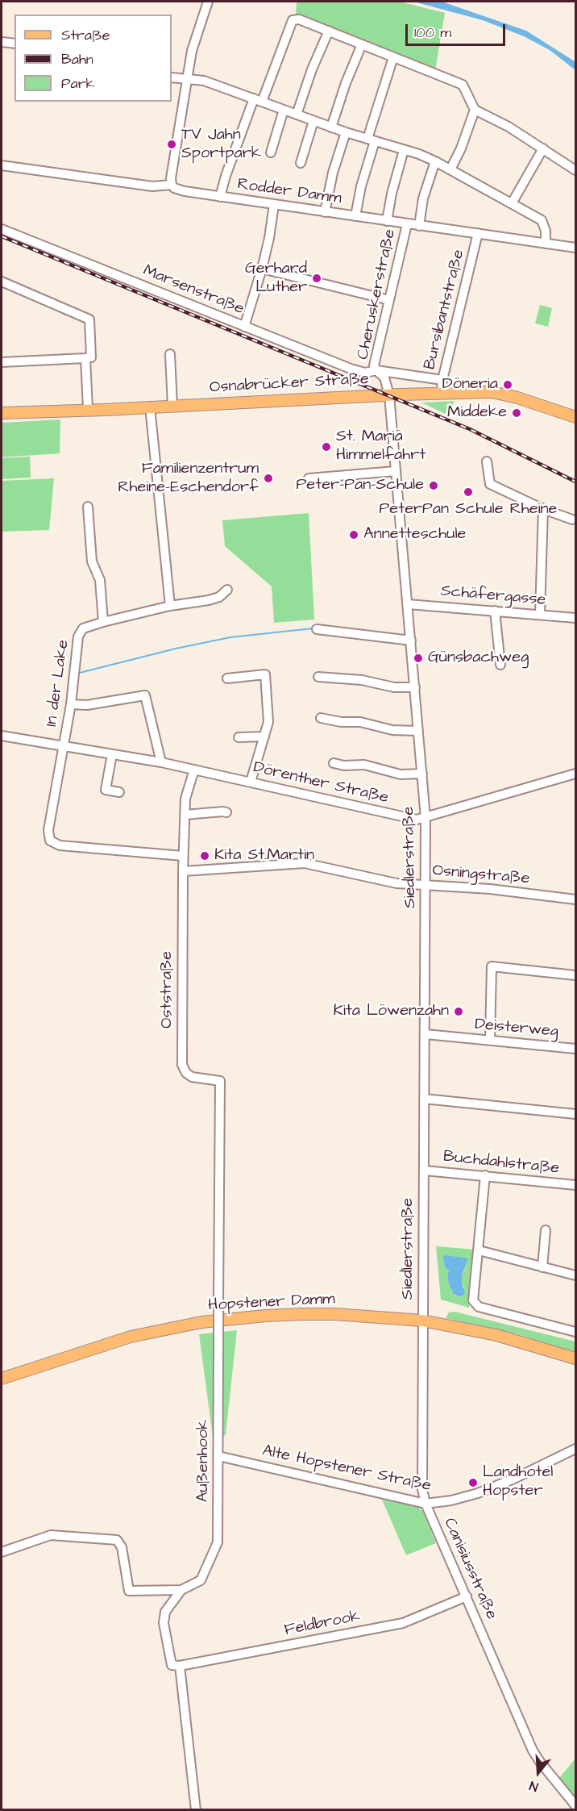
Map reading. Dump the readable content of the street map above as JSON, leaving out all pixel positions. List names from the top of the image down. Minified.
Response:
{"streets":{"main road":["Osnabrücker Straße","Hopstener Damm"],"street":["Rodder Damm","Marsenstraße","Cheruskerstraße","Bursibantstraße","Schäfergasse","In der Lake","Dörenther Straße","Siedlerstraße","Osningstraße","Oststraße","Deisterweg","Buchdahlstraße","Außenhook","Alte Hopstener Straße","Canisiusstraße","Feldbrook"]},"crossings":[["Rodder Damm","Cheruskerstraße"],["Rodder Damm","Bursibantstraße"],["Marsenstraße","Cheruskerstraße"],["Marsenstraße","Osnabrücker Straße"],["Cheruskerstraße","Osnabrücker Straße"],["Cheruskerstraße","Siedlerstraße"],["Bursibantstraße","Osnabrücker Straße"],["Osnabrücker Straße","Siedlerstraße"],["Schäfergasse","Siedlerstraße"],["In der Lake","Dörenther Straße"],["In der Lake","Oststraße"],["Dörenther Straße","Siedlerstraße"],["Dörenther Straße","Oststraße"],["Siedlerstraße","Osningstraße"],["Siedlerstraße","Deisterweg"],["Siedlerstraße","Buchdahlstraße"],["Siedlerstraße","Hopstener Damm"],["Siedlerstraße","Canisiusstraße"],["Osningstraße","Oststraße"],["Oststraße","Außenhook"],["Hopstener Damm","Canisiusstraße"],["Außenhook","Alte Hopstener Straße"],["Außenhook","Feldbrook"],["Alte Hopstener Straße","Canisiusstraße"],["Canisiusstraße","Feldbrook"]],"places":["TV Jahn Sportpark","Gerhard Luther","Döneria","Middeke","St. Mariä Himmelfahrt","Familienzentrum Rheine-Eschendorf","Peter-Pan-Schule","PeterPan Schule Rheine","Annetteschule","Günsbachweg","Kita St.Martin","Kita Löwenzahn","Landhotel Hopster"],"legend":["Straße","Bahn","Park"],"scale_bar":"100 m","north":"bottom"}
